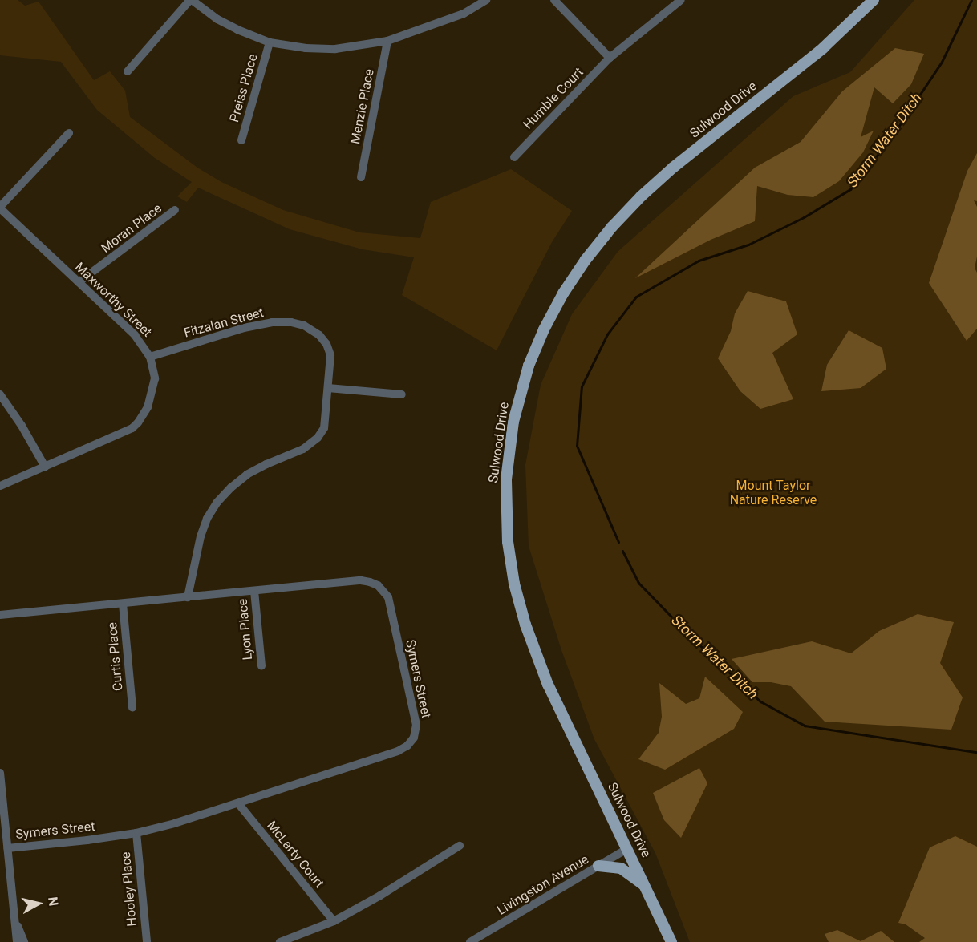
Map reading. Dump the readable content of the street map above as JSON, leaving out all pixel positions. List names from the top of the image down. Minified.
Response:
{"streets":{"main road":["Sulwood Drive"],"street":["Preiss Place","Humble Court","Menzie Place","Moran Place","Maxworthy Street","Fitzalan Street","Lyon Place","Curtis Place","Symers Street","McLarty Court","Livingston Avenue","Hooley Place"]},"crossings":[["Sulwood Drive","Livingston Avenue"],["Moran Place","Maxworthy Street"],["Maxworthy Street","Fitzalan Street"],["Fitzalan Street","Symers Street"],["Lyon Place","Symers Street"],["Curtis Place","Symers Street"],["Symers Street","McLarty Court"],["Symers Street","Hooley Place"]],"water":["Storm Water Ditch"],"parks":["Mount Taylor Nature Reserve"],"north":"right"}
